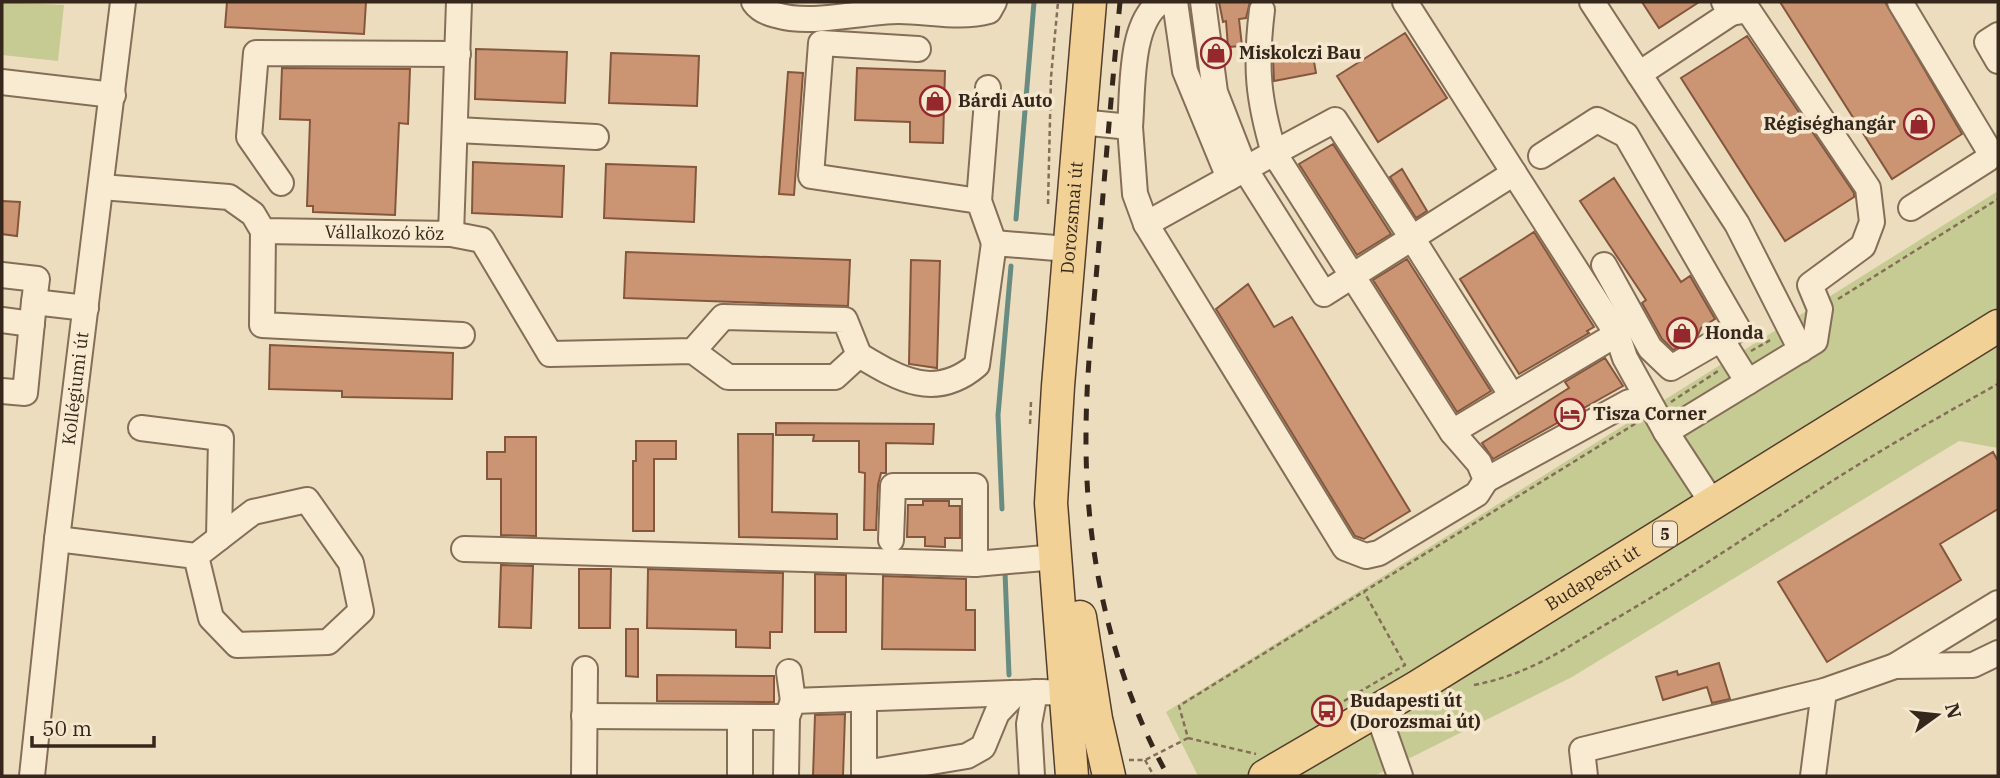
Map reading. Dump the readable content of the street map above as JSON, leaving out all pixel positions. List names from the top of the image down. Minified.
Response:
{"streets":{"main road":["Dorozsmai út","5","Budapesti út"],"street":["Vállalkozó köz","Kollégiumi út"]},"places":{"shop":["Miskolczi Bau","Bárdi Auto","Régiséghangár","Honda"],"hotel":["Tisza Corner"],"bus stop":["Budapesti út (Dorozsmai út)"]},"scale_bar":"50 m","north":"right"}
